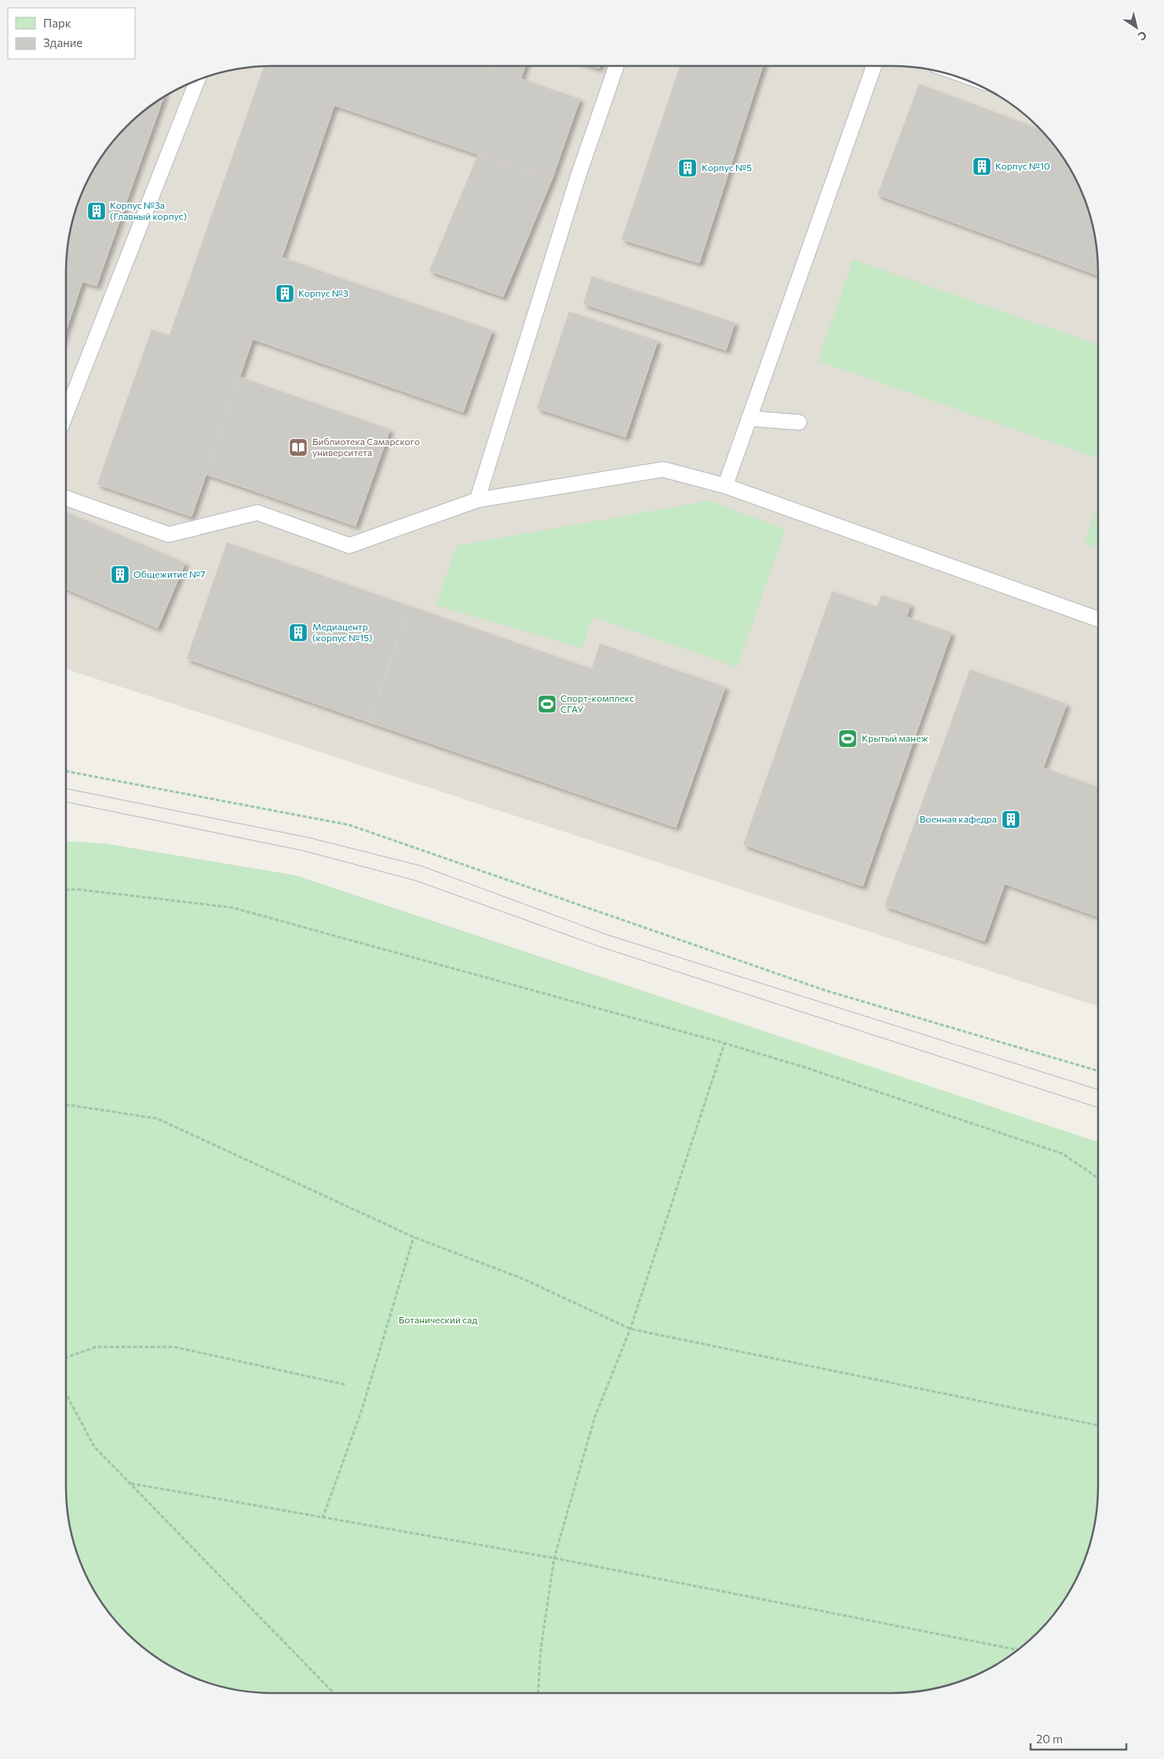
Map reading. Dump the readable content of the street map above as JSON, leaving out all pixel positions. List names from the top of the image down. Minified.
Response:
{"parks":["Ботанический сад"],"places":{"building":["Корпус №10","Корпус №5","Корпус №3a (Главный корпус)","Корпус №3","Общежитие №7","Медиацентр (корпус №15)","Военная кафедра"],"library":["Библиотека Самарского университета"],"sports":["Спорт-комплекс СГАУ","Крытый манеж"]},"legend":["Парк","Здание"],"scale_bar":"20 m","north":"bottom right"}
